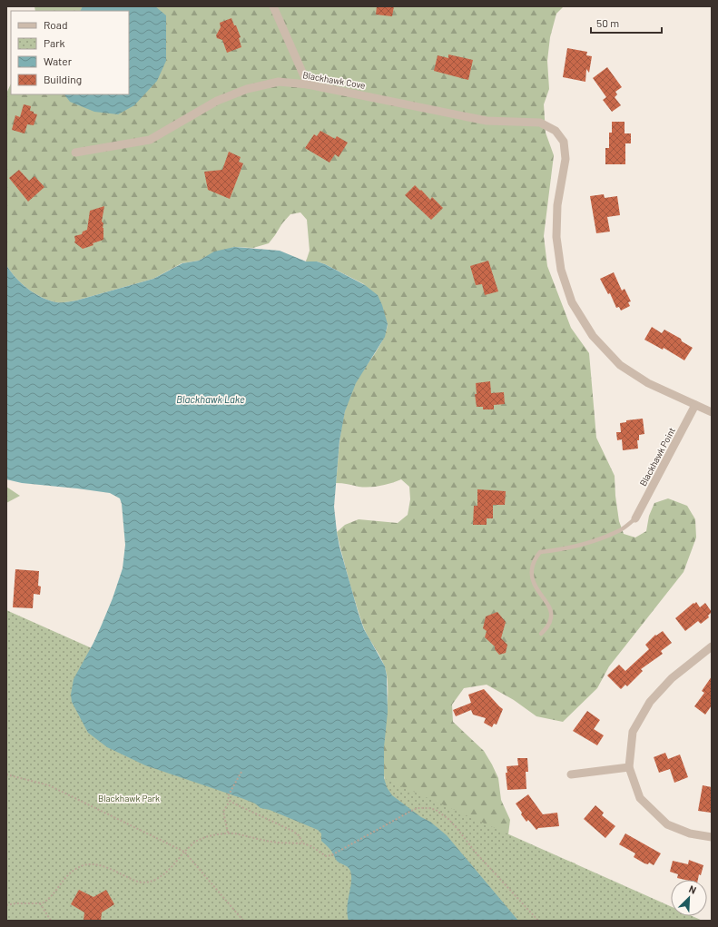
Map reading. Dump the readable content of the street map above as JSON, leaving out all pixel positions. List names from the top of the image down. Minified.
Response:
{"streets":{"street":["Blackhawk Cove","Blackhawk Point"]},"crossings":[["Blackhawk Cove","Blackhawk Point"]],"water":["Blackhawk Lake"],"parks":["Blackhawk Park"],"legend":["Road","Park","Water","Building"],"scale_bar":"50 m","north":"top right"}
